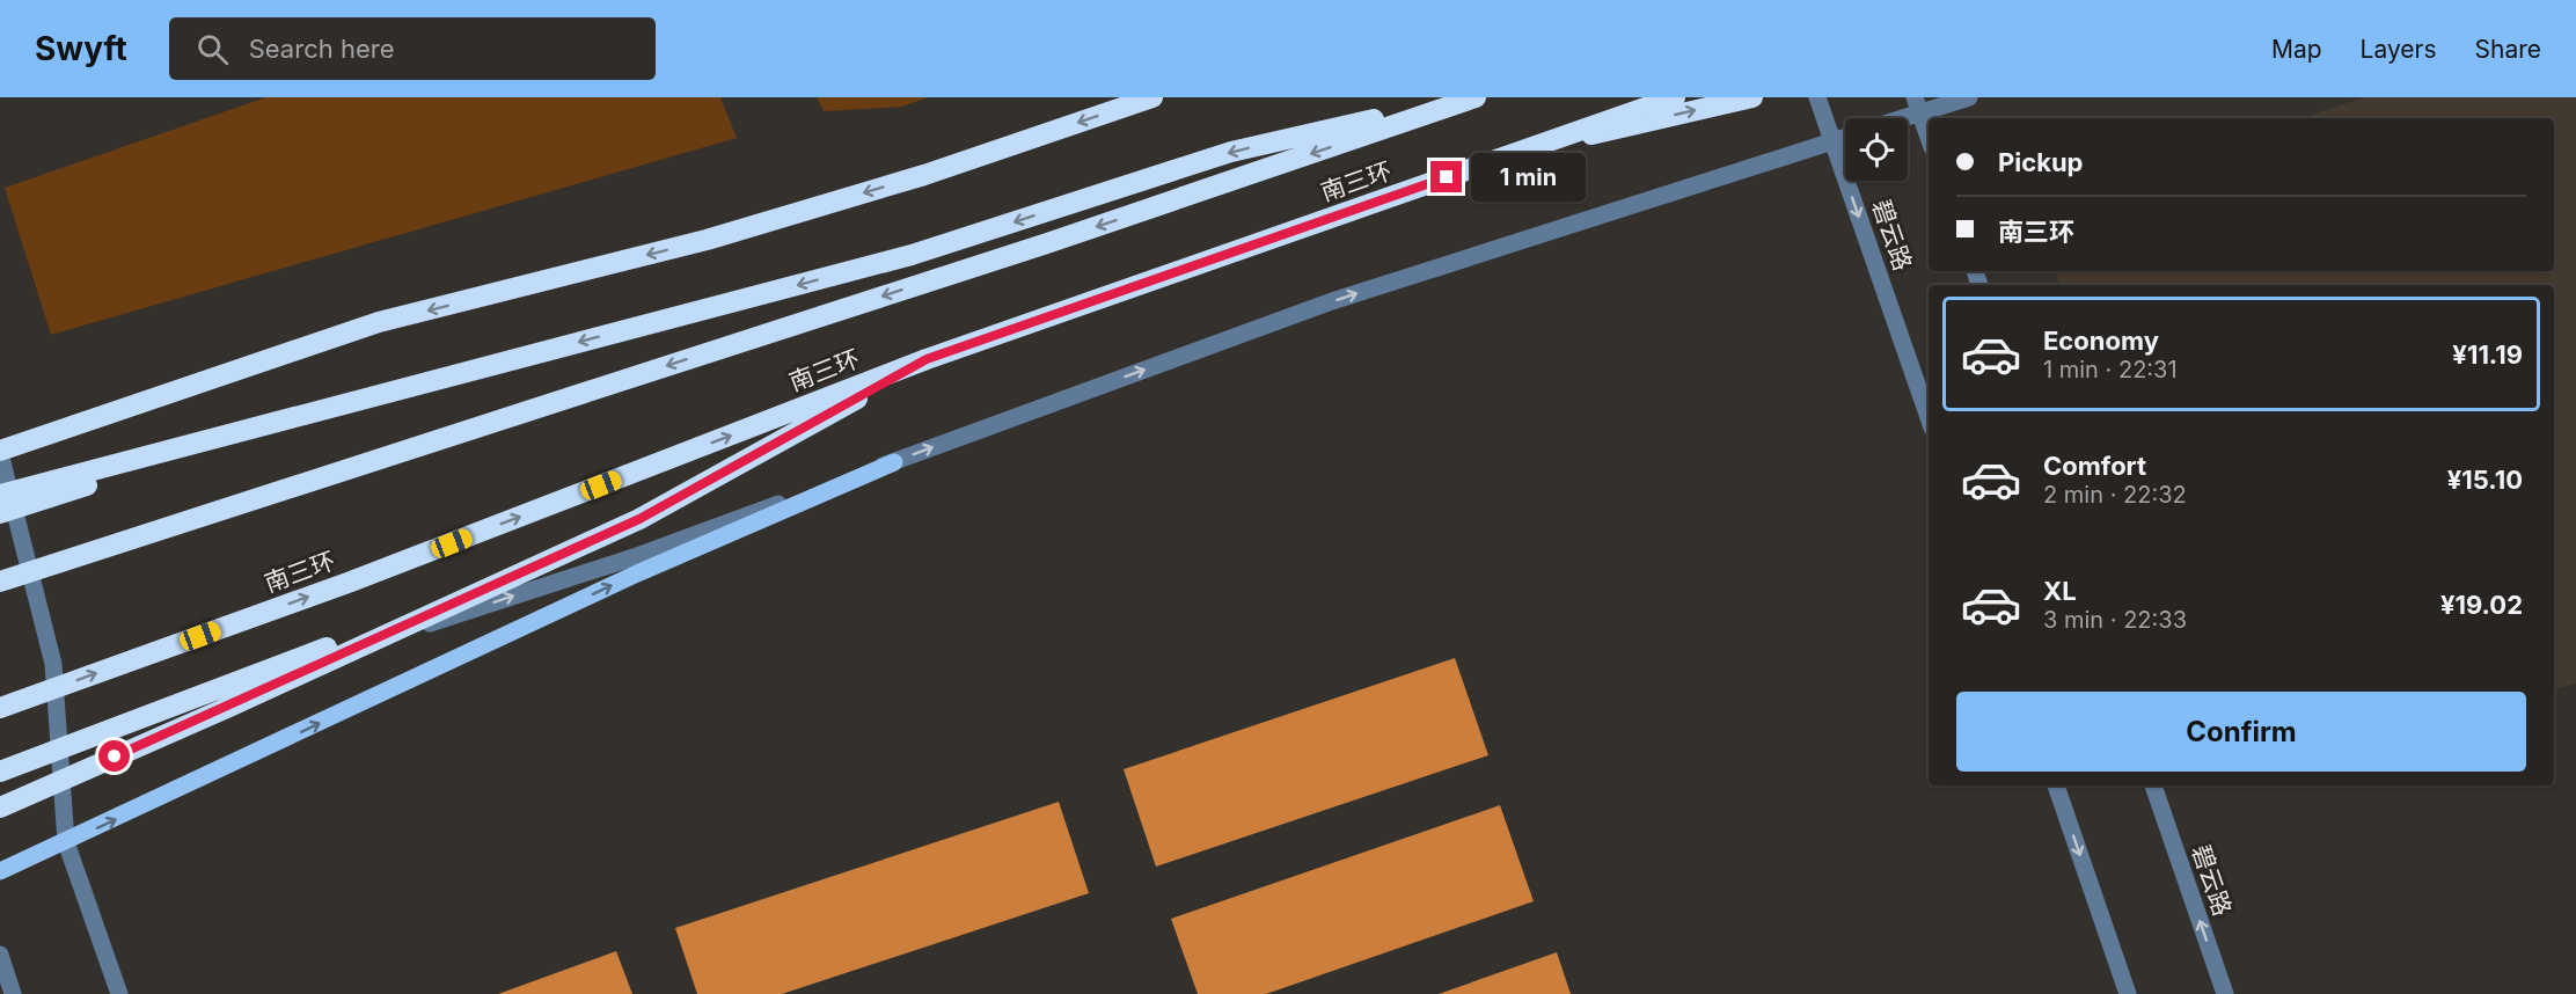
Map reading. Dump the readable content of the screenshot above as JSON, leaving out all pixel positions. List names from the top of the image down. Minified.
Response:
{"streets":{"highway":["南三环"],"street":["碧云路"]},"page":{"header":"Swyft","search":"Search here","nav":["Map","Layers","Share"],"banner":["Pickup","南三环"],"bubble":"1 min","list":[{"name":"Economy","note":"1 min · 22:31","value":"¥11.19"},{"name":"Comfort","note":"2 min · 22:32","value":"¥15.10"},{"name":"XL","note":"3 min · 22:33","value":"¥19.02"}],"buttons":"Confirm"}}
